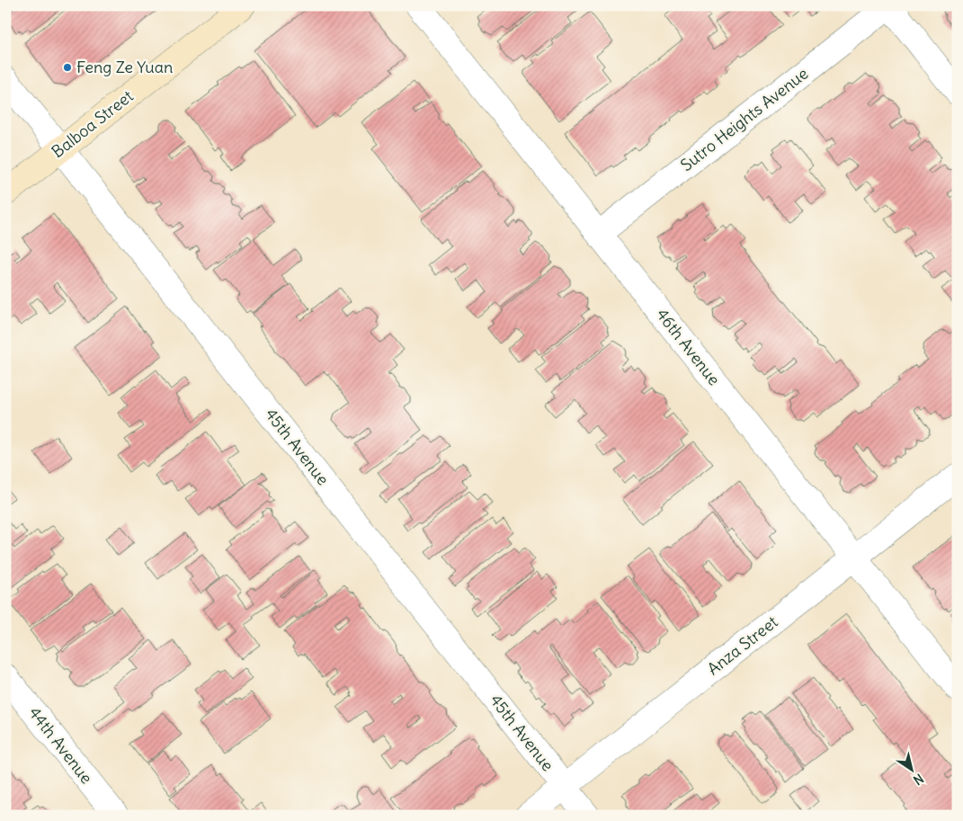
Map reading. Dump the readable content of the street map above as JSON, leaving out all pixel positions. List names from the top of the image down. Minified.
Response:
{"streets":{"street":["Sutro Heights Avenue","Balboa Street","46th Avenue","45th Avenue","Anza Street","44th Avenue"]},"crossings":[["Sutro Heights Avenue","46th Avenue"],["Balboa Street","45th Avenue"],["46th Avenue","Anza Street"],["45th Avenue","Anza Street"]],"places":["Feng Ze Yuan"],"north":"bottom right"}
